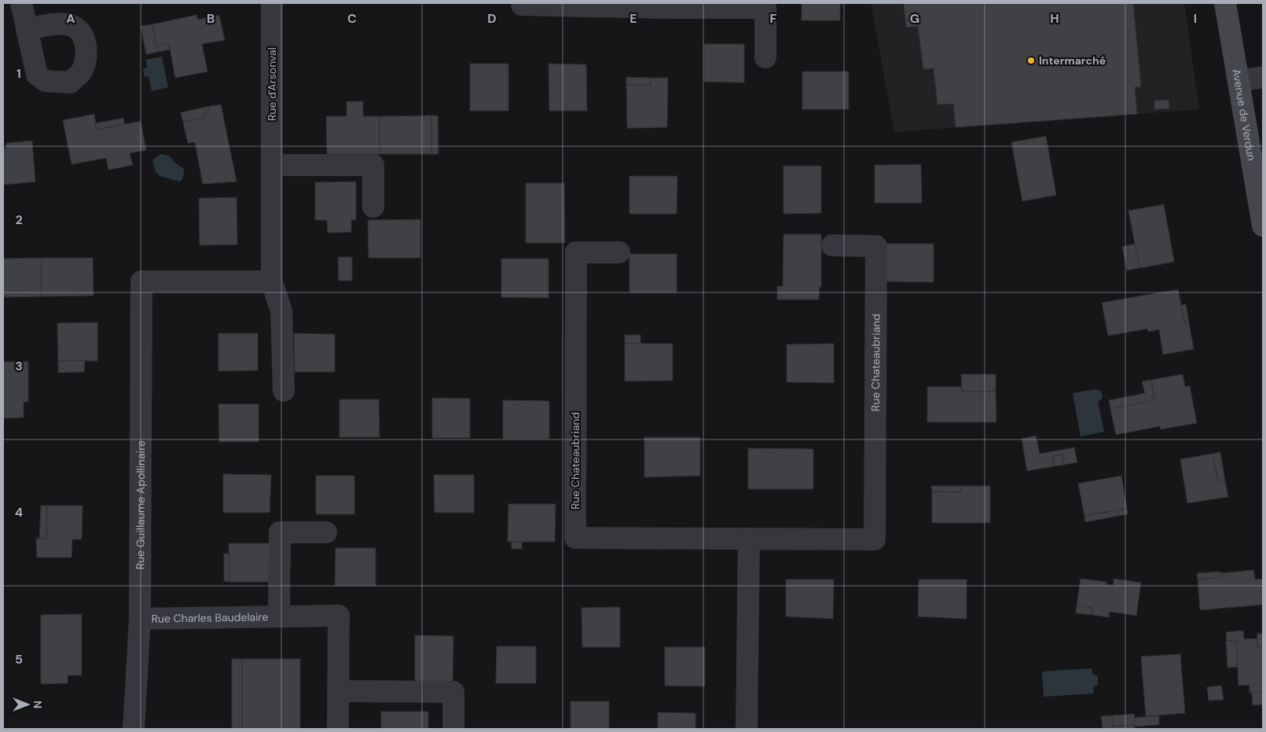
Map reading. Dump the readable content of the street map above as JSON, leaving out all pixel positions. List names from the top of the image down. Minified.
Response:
{"streets":{"main road":["Avenue de Verdun"],"street":["Rue d'Arsonval","Rue Chateaubriand","Rue Guillaume Apollinaire","Rue Charles Baudelaire"]},"crossings":[["Rue d'Arsonval","Rue Guillaume Apollinaire"],["Rue Guillaume Apollinaire","Rue Charles Baudelaire"]],"places":["Intermarché"],"north":"right","grid":{"columns":["A","B","C","D","E","F","G","H","I"],"rows":["1","2","3","4","5"]}}
